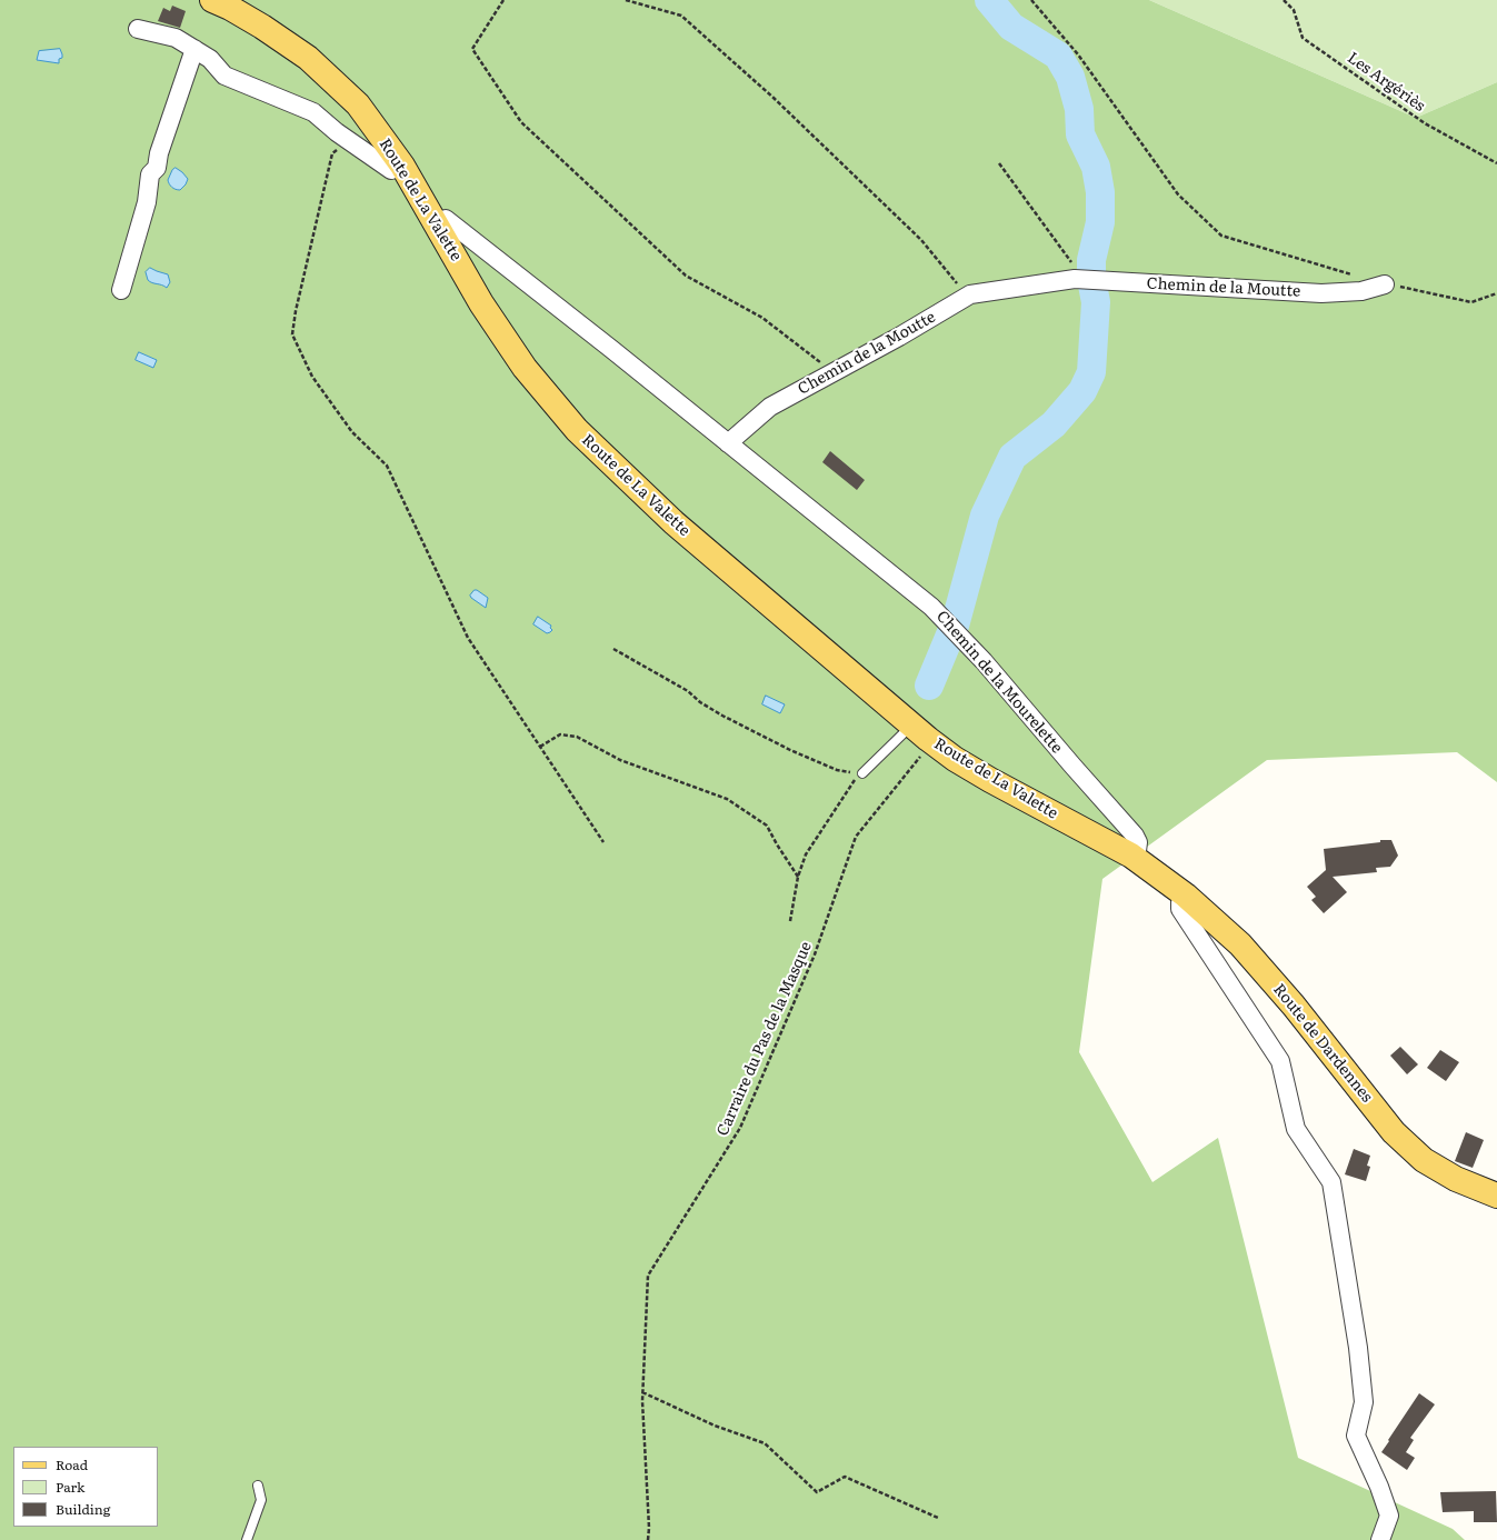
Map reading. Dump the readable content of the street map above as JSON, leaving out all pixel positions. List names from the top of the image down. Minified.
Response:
{"streets":{"main road":["Route de La Valette","Route de Dardennes"],"street":["Chemin de la Moutte","Chemin de la Mourelette"],"path":["Les Argériès","Carraire du Pas de la Masque"]},"crossings":[["Route de La Valette","Chemin de la Mourelette"],["Route de La Valette","Carraire du Pas de la Masque"],["Route de La Valette","Route de Dardennes"],["Chemin de la Moutte","Chemin de la Mourelette"]],"legend":["Road","Park","Building"]}
